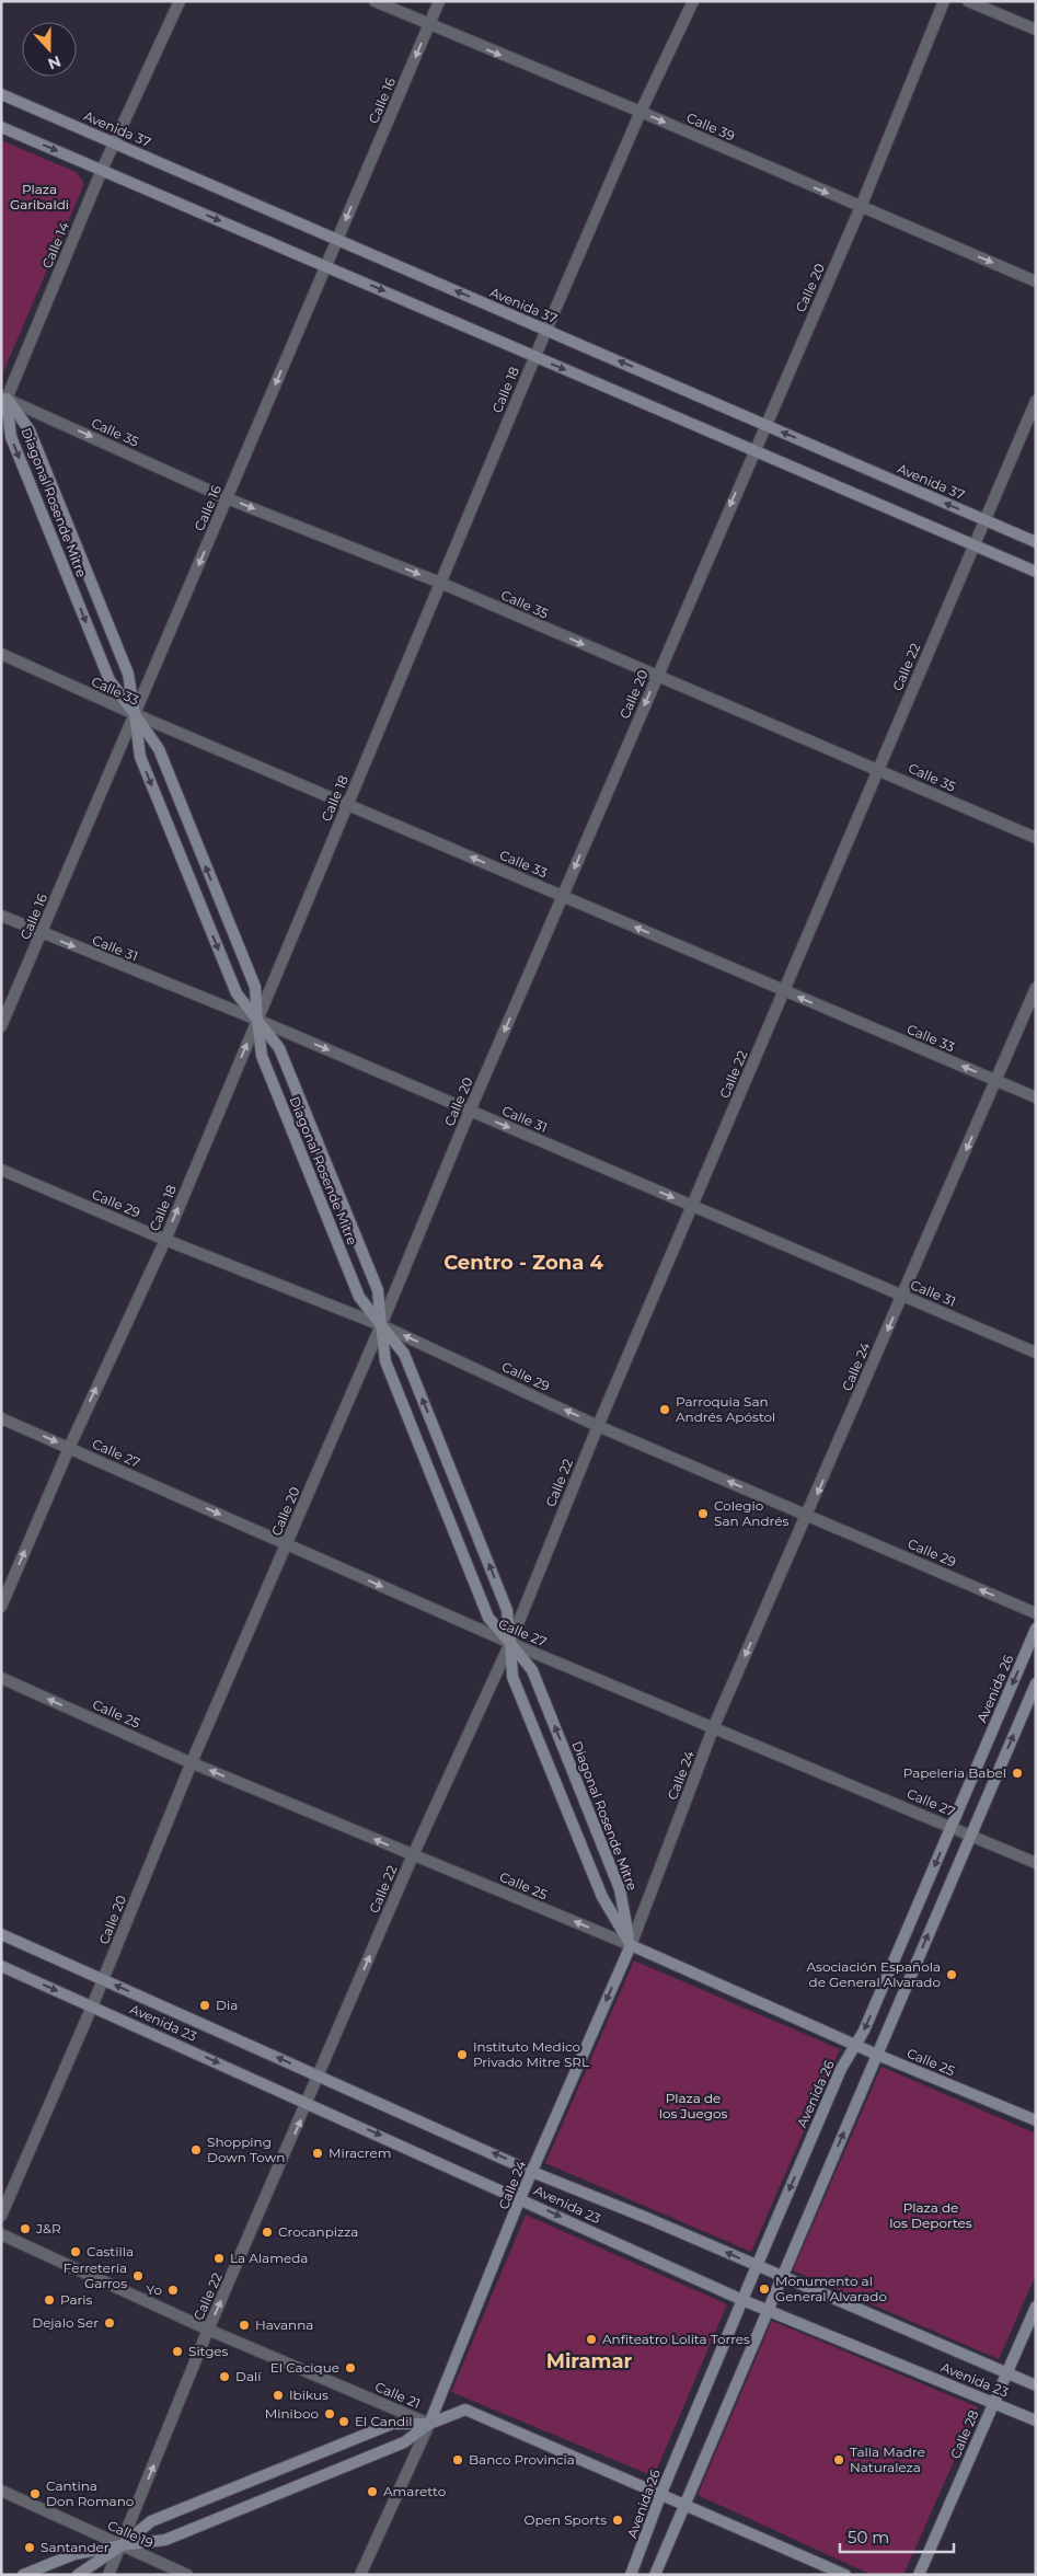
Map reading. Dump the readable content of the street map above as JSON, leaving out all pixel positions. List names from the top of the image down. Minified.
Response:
{"streets":{"main road":["Avenida 37","Diagonal Rosende Mitre","Calle 24","Avenida 26","Calle 25","Avenida 23","Calle 21","Calle 28"],"street":["Calle 16","Calle 39","Calle 14","Calle 20","Calle 18","Calle 35","Calle 22","Calle 33","Calle 31","Calle 29","Calle 27","Calle 19"]},"crossings":[["Calle 16","Calle 39"],["Calle 16","Avenida 37"],["Calle 16","Calle 35"],["Calle 16","Diagonal Rosende Mitre"],["Calle 16","Calle 33"],["Calle 16","Calle 31"],["Calle 39","Calle 20"],["Calle 39","Calle 18"],["Avenida 37","Calle 14"],["Avenida 37","Calle 20"],["Avenida 37","Calle 18"],["Avenida 37","Calle 22"],["Calle 14","Calle 35"],["Calle 14","Diagonal Rosende Mitre"],["Calle 20","Calle 35"],["Calle 20","Diagonal Rosende Mitre"],["Calle 20","Calle 33"],["Calle 20","Calle 31"],["Calle 20","Calle 29"],["Calle 20","Calle 27"],["Calle 20","Calle 25"],["Calle 20","Avenida 23"],["Calle 18","Calle 35"],["Calle 18","Diagonal Rosende Mitre"],["Calle 18","Calle 33"],["Calle 18","Calle 31"],["Calle 18","Calle 29"],["Calle 18","Calle 27"],["Calle 35","Diagonal Rosende Mitre"],["Calle 35","Calle 22"],["Diagonal Rosende Mitre","Calle 22"],["Diagonal Rosende Mitre","Calle 33"],["Diagonal Rosende Mitre","Calle 31"],["Diagonal Rosende Mitre","Calle 29"],["Diagonal Rosende Mitre","Calle 24"],["Diagonal Rosende Mitre","Calle 27"],["Diagonal Rosende Mitre","Calle 25"],["Calle 22","Calle 33"],["Calle 22","Calle 31"],["Calle 22","Calle 29"],["Calle 22","Calle 27"],["Calle 22","Calle 25"],["Calle 22","Avenida 23"],["Calle 22","Calle 21"],["Calle 22","Calle 19"],["Calle 33","Calle 24"],["Calle 31","Calle 24"],["Calle 29","Calle 24"],["Calle 24","Calle 27"],["Calle 24","Calle 25"],["Calle 24","Avenida 23"],["Calle 24","Calle 21"],["Calle 27","Avenida 26"],["Avenida 26","Calle 25"],["Avenida 26","Avenida 23"],["Avenida 26","Calle 21"],["Avenida 23","Calle 28"]],"one_way":["Calle 16","Calle 39","Calle 18","Calle 35","Calle 33","Calle 31","Calle 29","Calle 24","Calle 27","Calle 25"],"districts":["Centro - Zona 4","Miramar"],"parks":["Plaza Garibaldi","Plaza de los Juegos","Plaza de los Deportes"],"places":["Parroquia San Andrés Apóstol","Colegio San Andrés","Papeleria Babel","Asociación Española de General Alvarado","Dia","Instituto Medico Privado Mitre SRL","Shopping Down Town","Miracrem","J&R","Crocanpizza","Castilla","La Alameda","Ferretería Garros","Monumento al General Alvarado","Yo","Paris","Dejalo Ser","Havanna","Anfiteatro Lolita Torres","Sitges","El Cacique","Dalí","Ibikus","Miniboo","El Candil","Banco Provincia","Talla Madre Naturaleza","Amaretto","Cantina Don Romano","Open Sports","Santander"],"scale_bar":"50 m","north":"bottom"}
